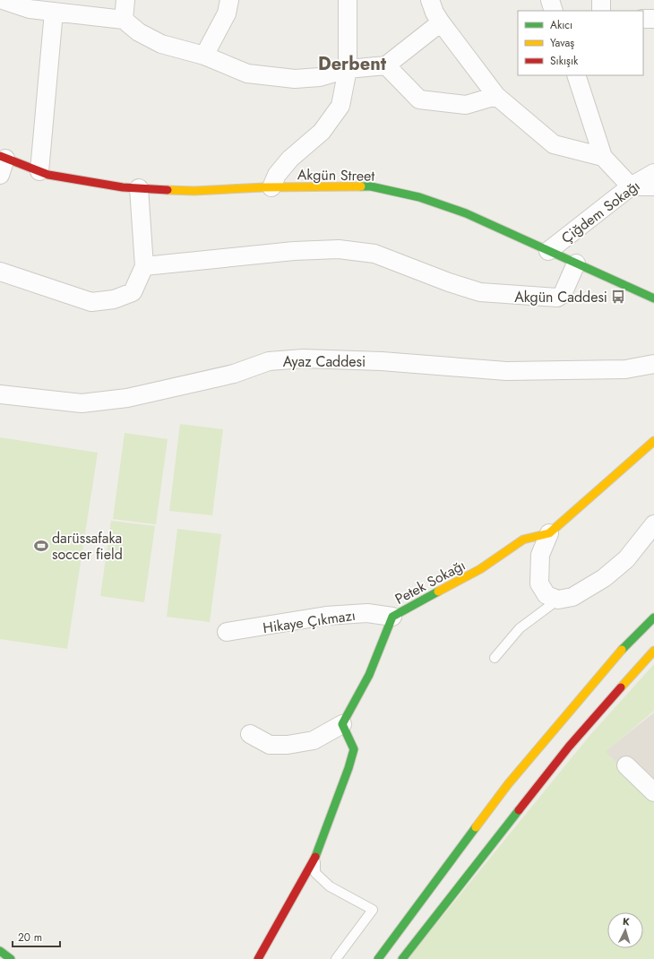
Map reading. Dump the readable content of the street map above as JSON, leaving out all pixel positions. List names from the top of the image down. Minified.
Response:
{"streets":{"street":["Akgün Street","Çiğdem Sokağı","Ayaz Caddesi","Petek Sokağı","Hikaye Çıkmazı"]},"crossings":[["Akgün Street","Çiğdem Sokağı"],["Petek Sokağı","Hikaye Çıkmazı"]],"districts":["Derbent"],"places":{"bus stop":["Akgün Caddesi"],"sports":["darüssafaka soccer field"]},"legend":["Akıcı","Yavaş","Sıkışık"],"scale_bar":"20 m","north":"top"}
